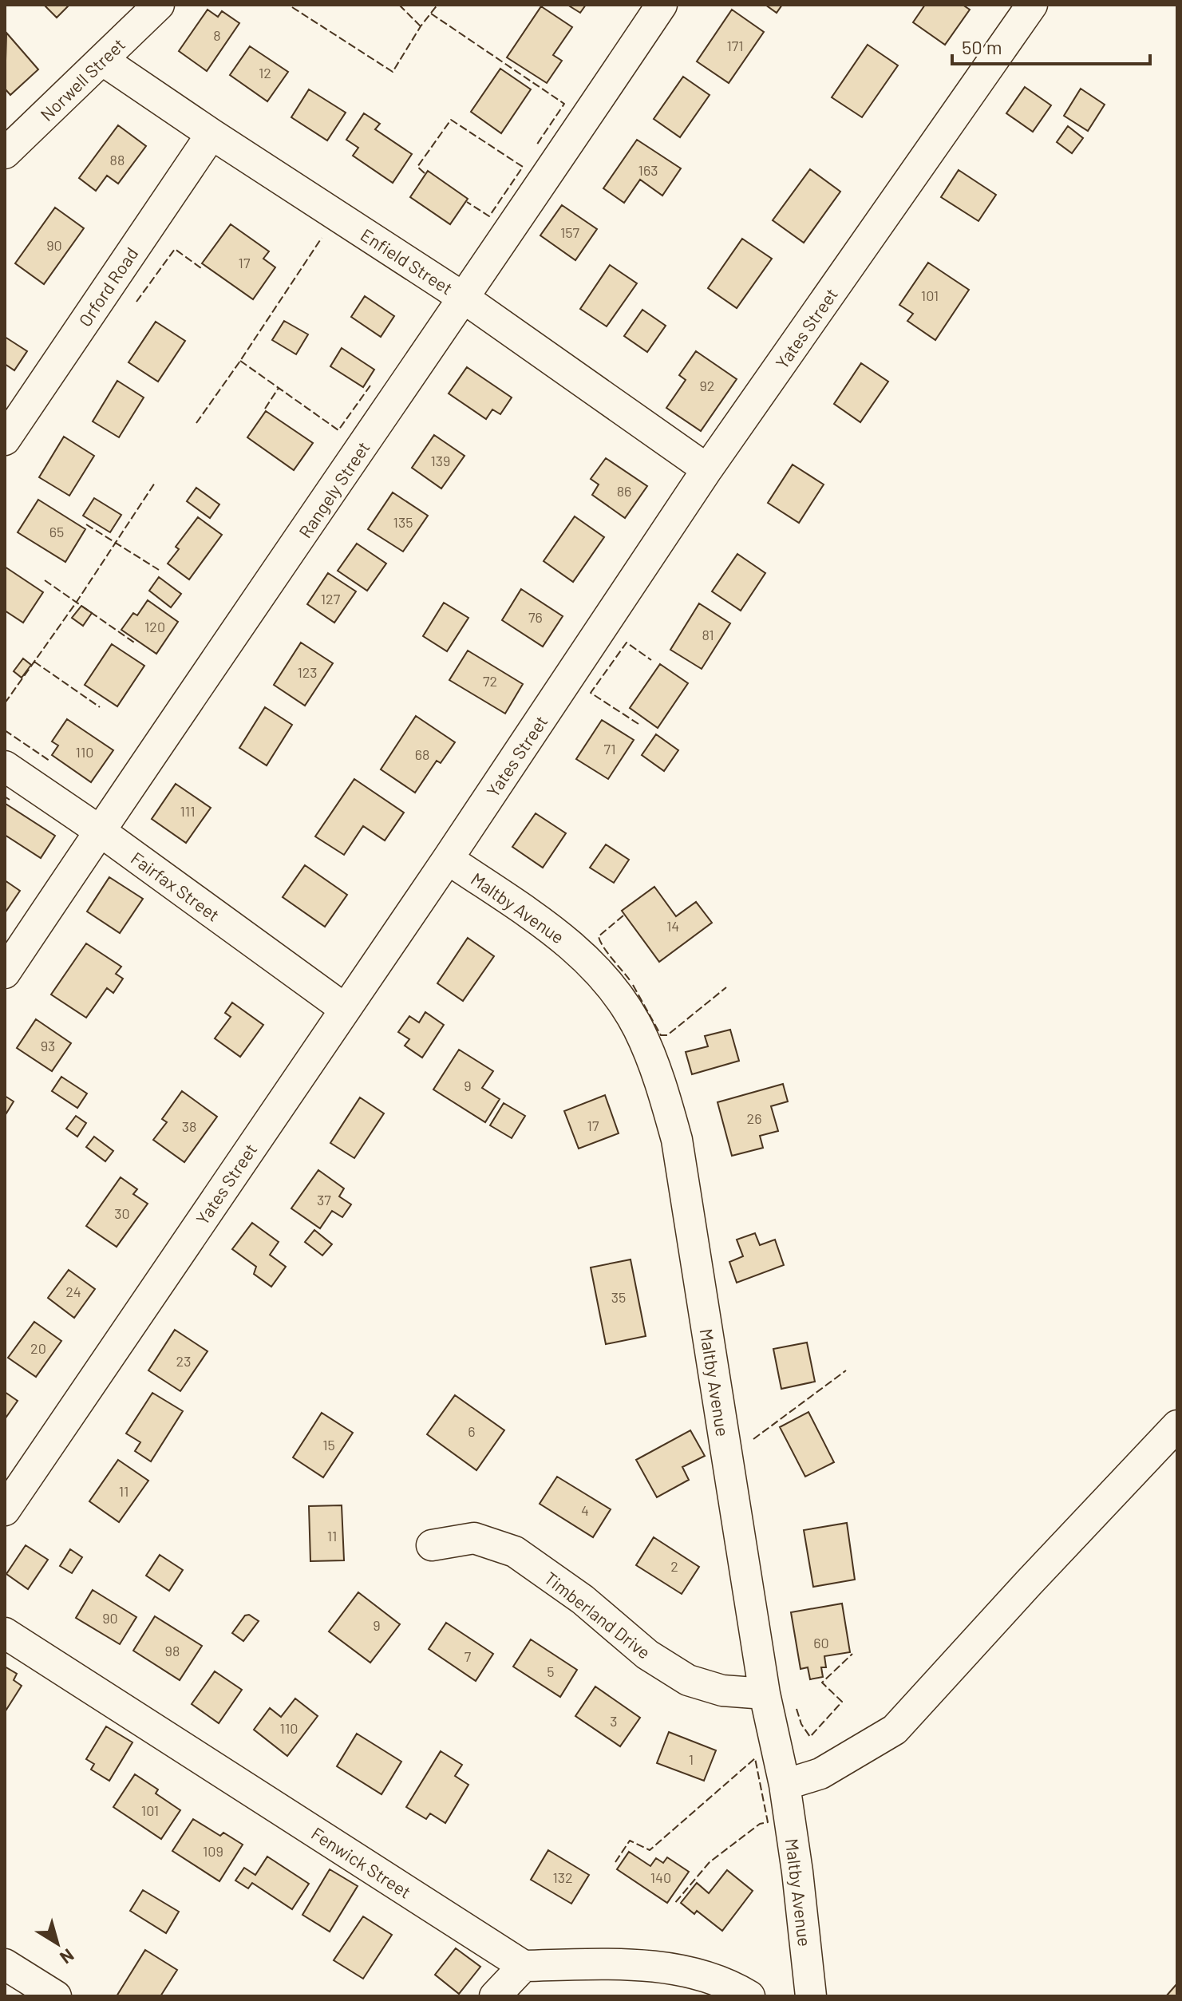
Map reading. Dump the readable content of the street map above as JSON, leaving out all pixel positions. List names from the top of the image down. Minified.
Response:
{"streets":{"street":["Norwell Street","Enfield Street","Orford Road","Yates Street","Rangely Street","Fairfax Street","Maltby Avenue","Timberland Drive","Fenwick Street"]},"crossings":[["Norwell Street","Enfield Street"],["Enfield Street","Orford Road"],["Enfield Street","Yates Street"],["Enfield Street","Rangely Street"],["Yates Street","Fairfax Street"],["Yates Street","Maltby Avenue"],["Rangely Street","Fairfax Street"],["Maltby Avenue","Timberland Drive"]],"house_numbers":["8","171","12","88","163","157","90","17","101","92","139","86","135","65","127","76","120","81","123","72","71","110","68","111","14","93","9","26","17","38","37","30","24","35","20","23","6","15","11","4","11","2","90","9","60","98","7","5","3","110","1","101","109","132","140"],"scale_bar":"50 m","north":"bottom right"}
